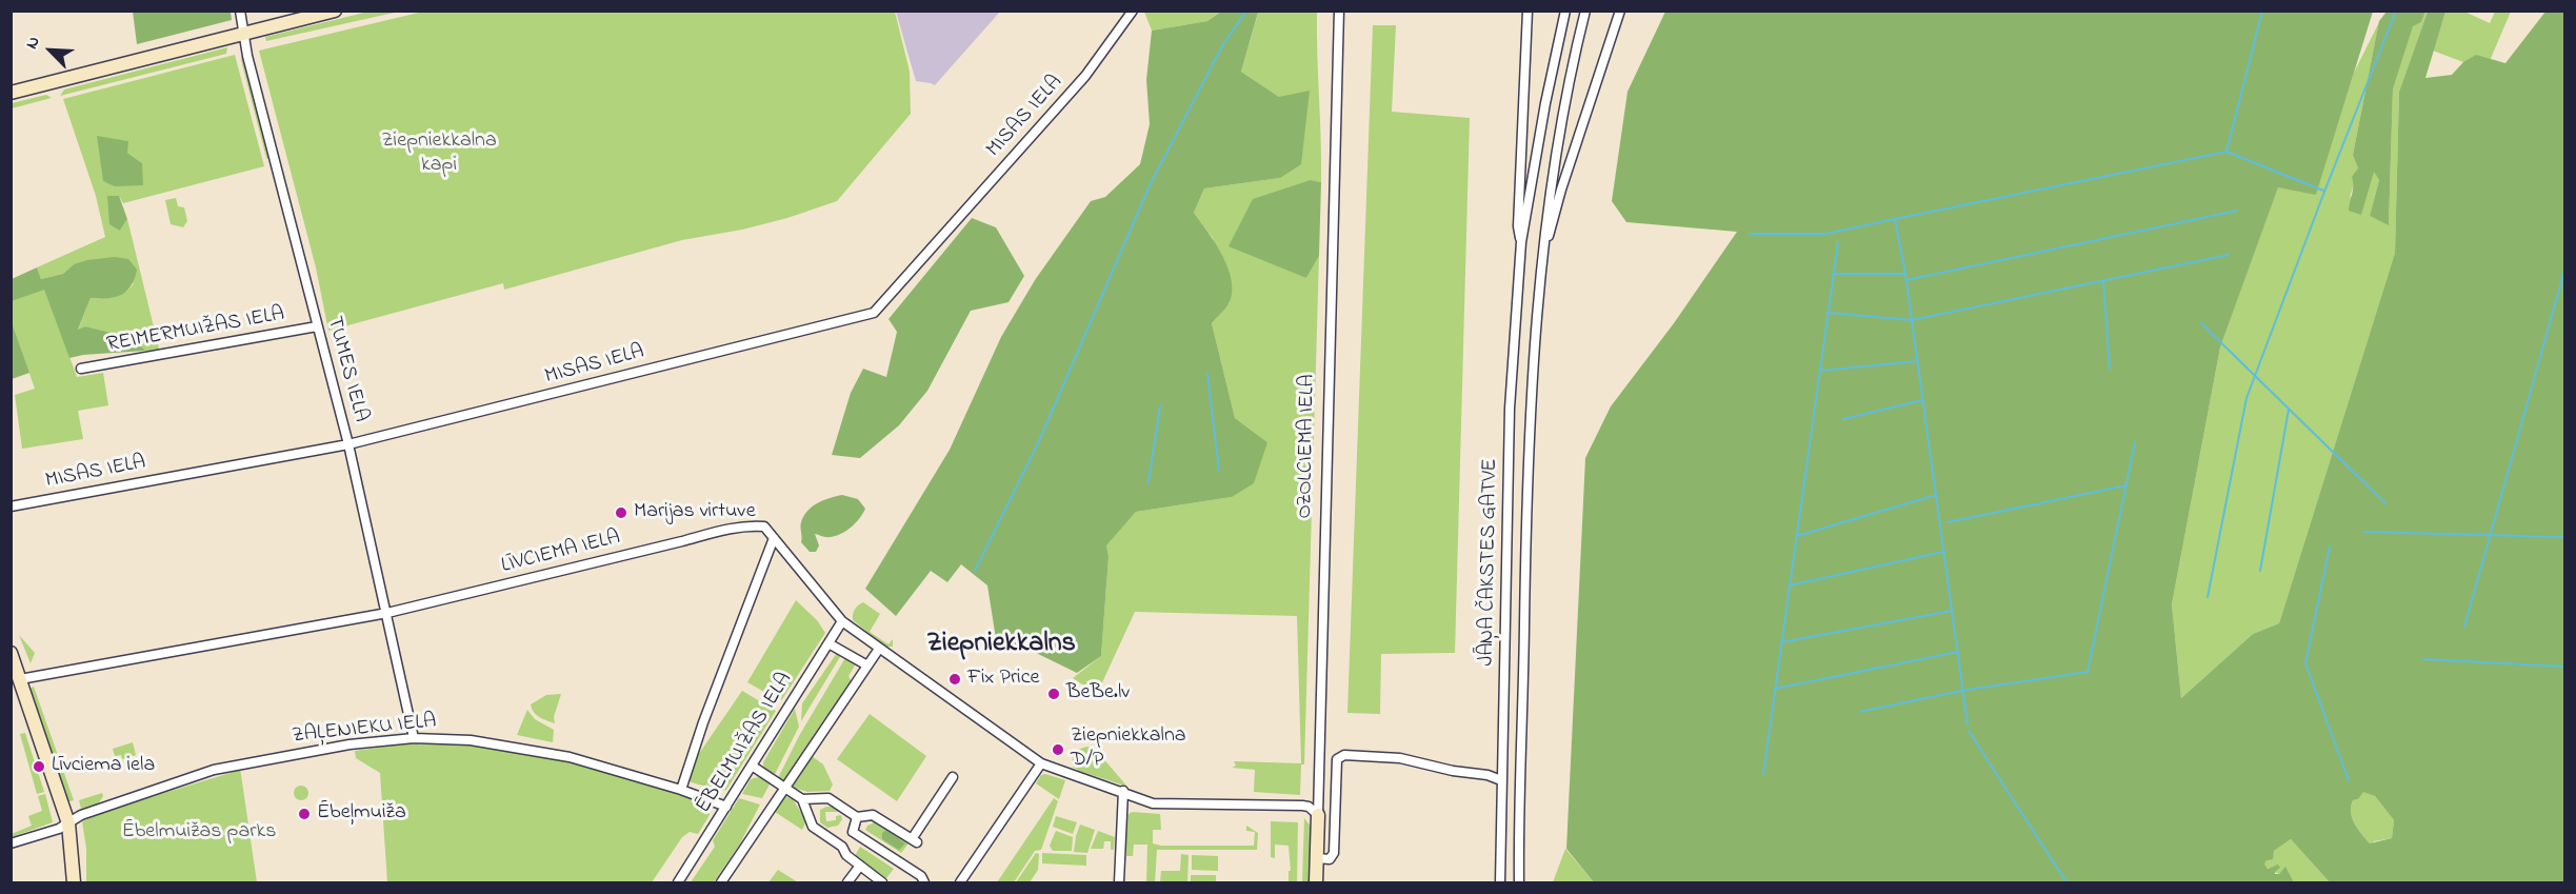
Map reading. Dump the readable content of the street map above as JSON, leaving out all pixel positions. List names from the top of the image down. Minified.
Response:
{"streets":{"street":["MISAS IELA","REIMERMUIŽAS IELA","TUMES IELA","OZOLCIEMA IELA","LĪVCIEMA IELA","JĀŅA ČAKSTES GATVE","ZAĻENIEKU IELA","ĒBELMUIŽAS IELA"]},"crossings":[["MISAS IELA","TUMES IELA"],["REIMERMUIŽAS IELA","TUMES IELA"],["TUMES IELA","LĪVCIEMA IELA"],["TUMES IELA","ZAĻENIEKU IELA"],["OZOLCIEMA IELA","LĪVCIEMA IELA"],["LĪVCIEMA IELA","ĒBELMUIŽAS IELA"],["ZAĻENIEKU IELA","ĒBELMUIŽAS IELA"]],"districts":["Ziepniekkalns"],"parks":["Ziepniekkalna kapi","Ēbelmuižas parks"],"places":["Marijas virtuve","Fix Price","BeBe.lv","Ziepniekkalna D/P","Līvciema iela","Ēbeļmuiža"],"north":"top left"}
